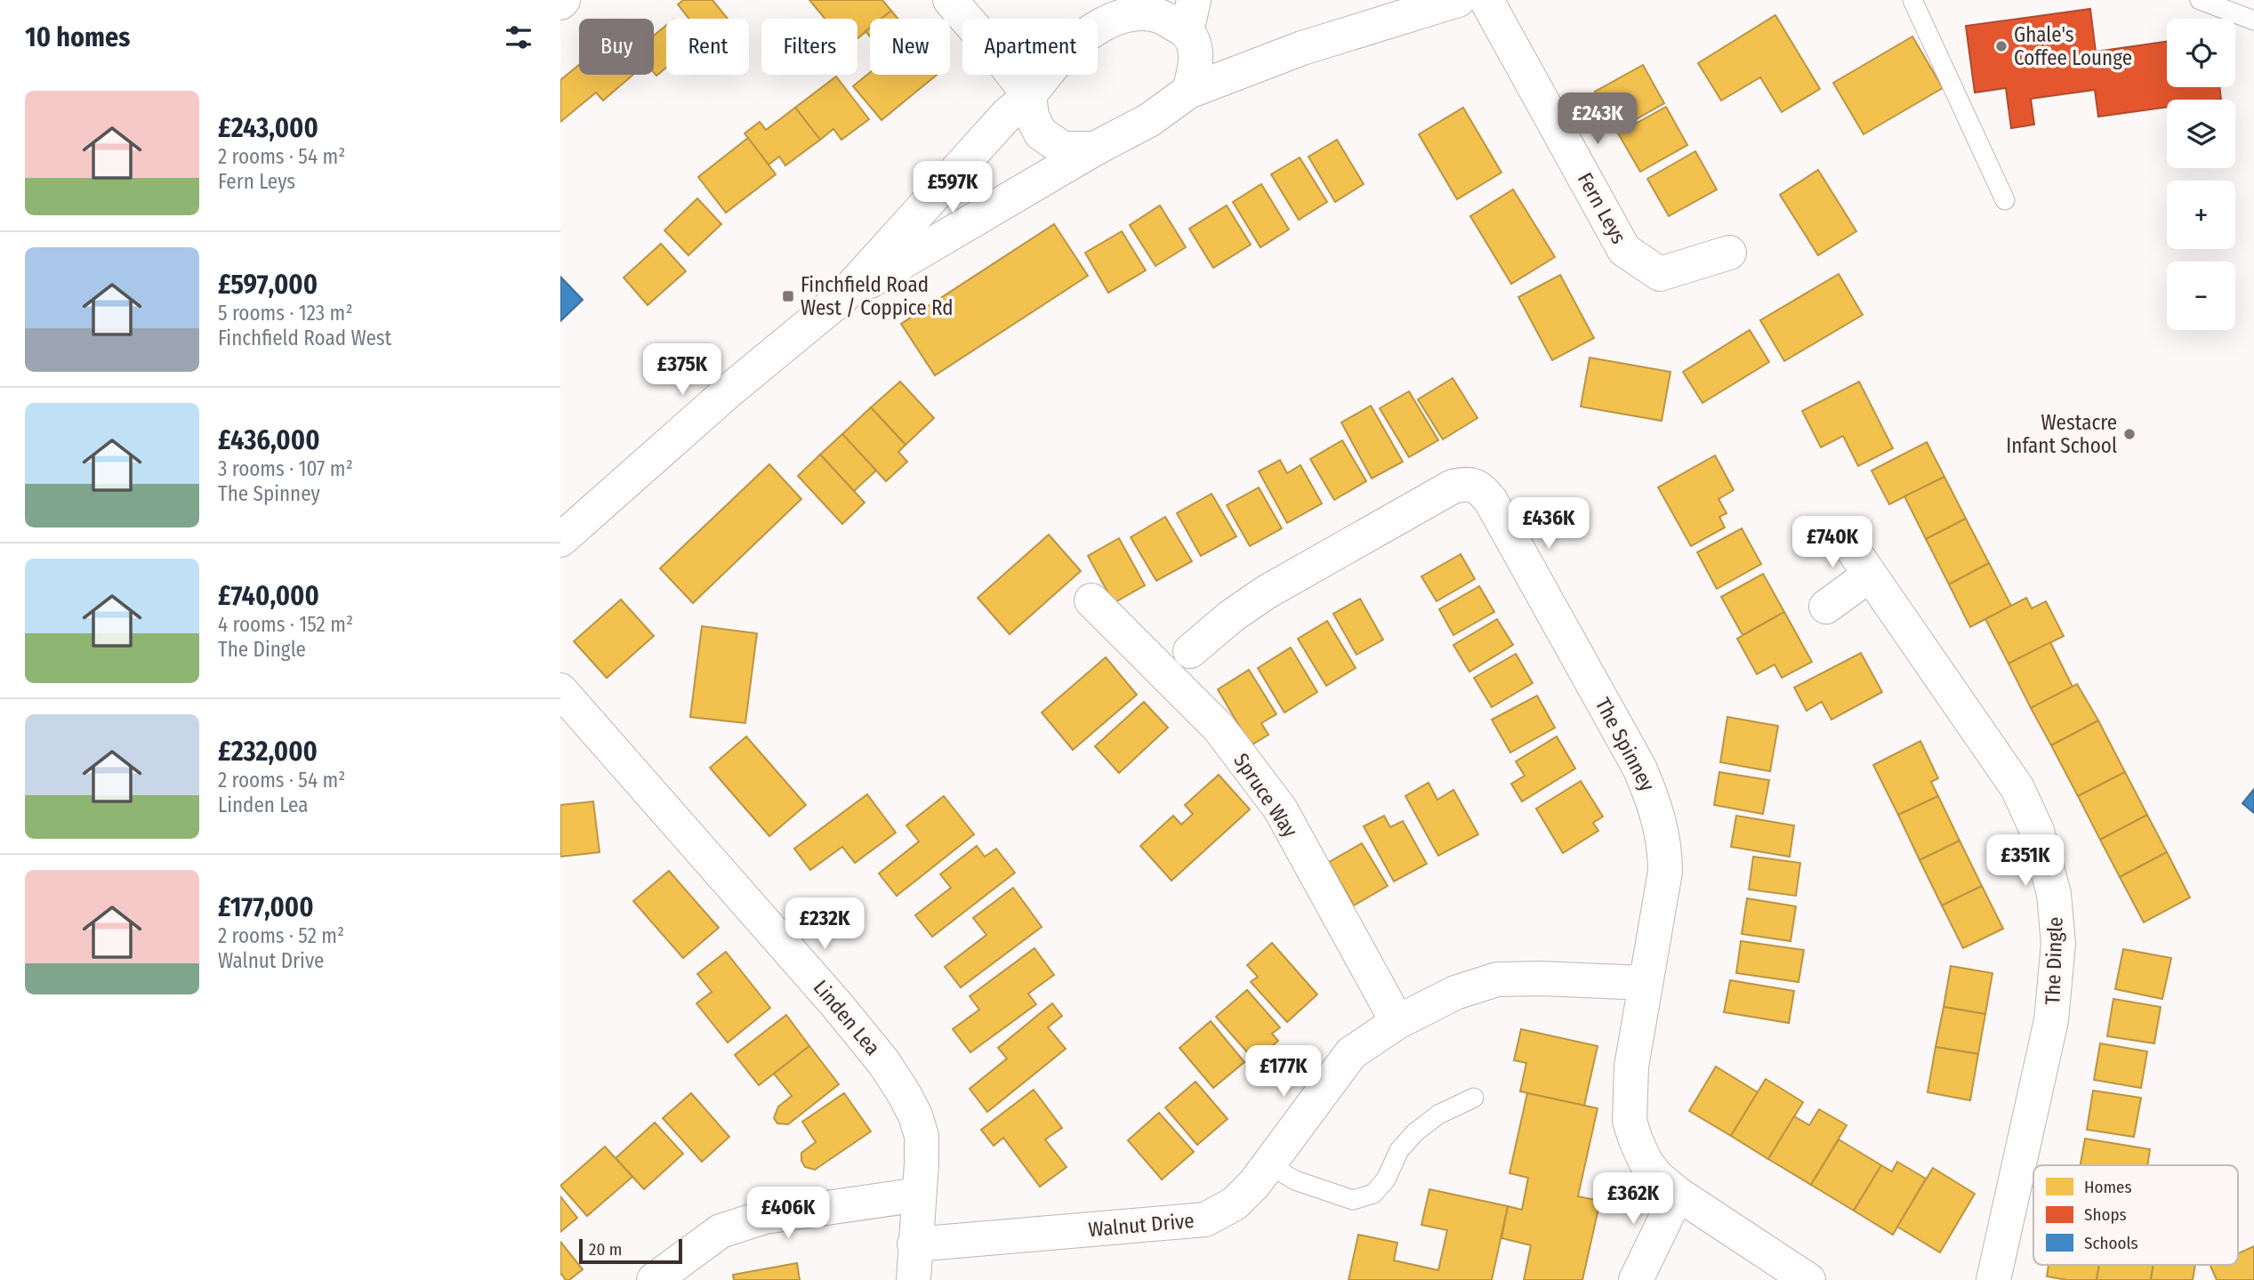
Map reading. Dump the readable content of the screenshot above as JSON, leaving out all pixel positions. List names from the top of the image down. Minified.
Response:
{"streets":{"street":["Fern Leys","The Spinney","Spruce Way","The Dingle","Linden Lea","Walnut Drive"]},"crossings":[["The Spinney","Walnut Drive"],["Spruce Way","Walnut Drive"],["Linden Lea","Walnut Drive"]],"places":{"other":["Ghale's Coffee Lounge","Westacre Infant School"],"transit":["Finchfield Road West / Coppice Rd"]},"legend":["Homes","Shops","Schools"],"scale_bar":"20 m","page":{"heading":"10 homes","map_buttons":["+","−"],"chip":["Buy","Rent","Filters","New","Apartment"],"list":[{"name":"£243,000","note":"2 rooms · 54 m² · Fern Leys"},{"name":"£597,000","note":"5 rooms · 123 m² · Finchfield Road West"},{"name":"£436,000","note":"3 rooms · 107 m² · The Spinney"},{"name":"£740,000","note":"4 rooms · 152 m² · The Dingle"},{"name":"£232,000","note":"2 rooms · 54 m² · Linden Lea"},{"name":"£177,000","note":"2 rooms · 52 m² · Walnut Drive"}],"price":["£243K","£597K","£375K","£436K","£740K","£351K","£232K","£177K","£362K","£406K"],"scale":"20 m"}}
